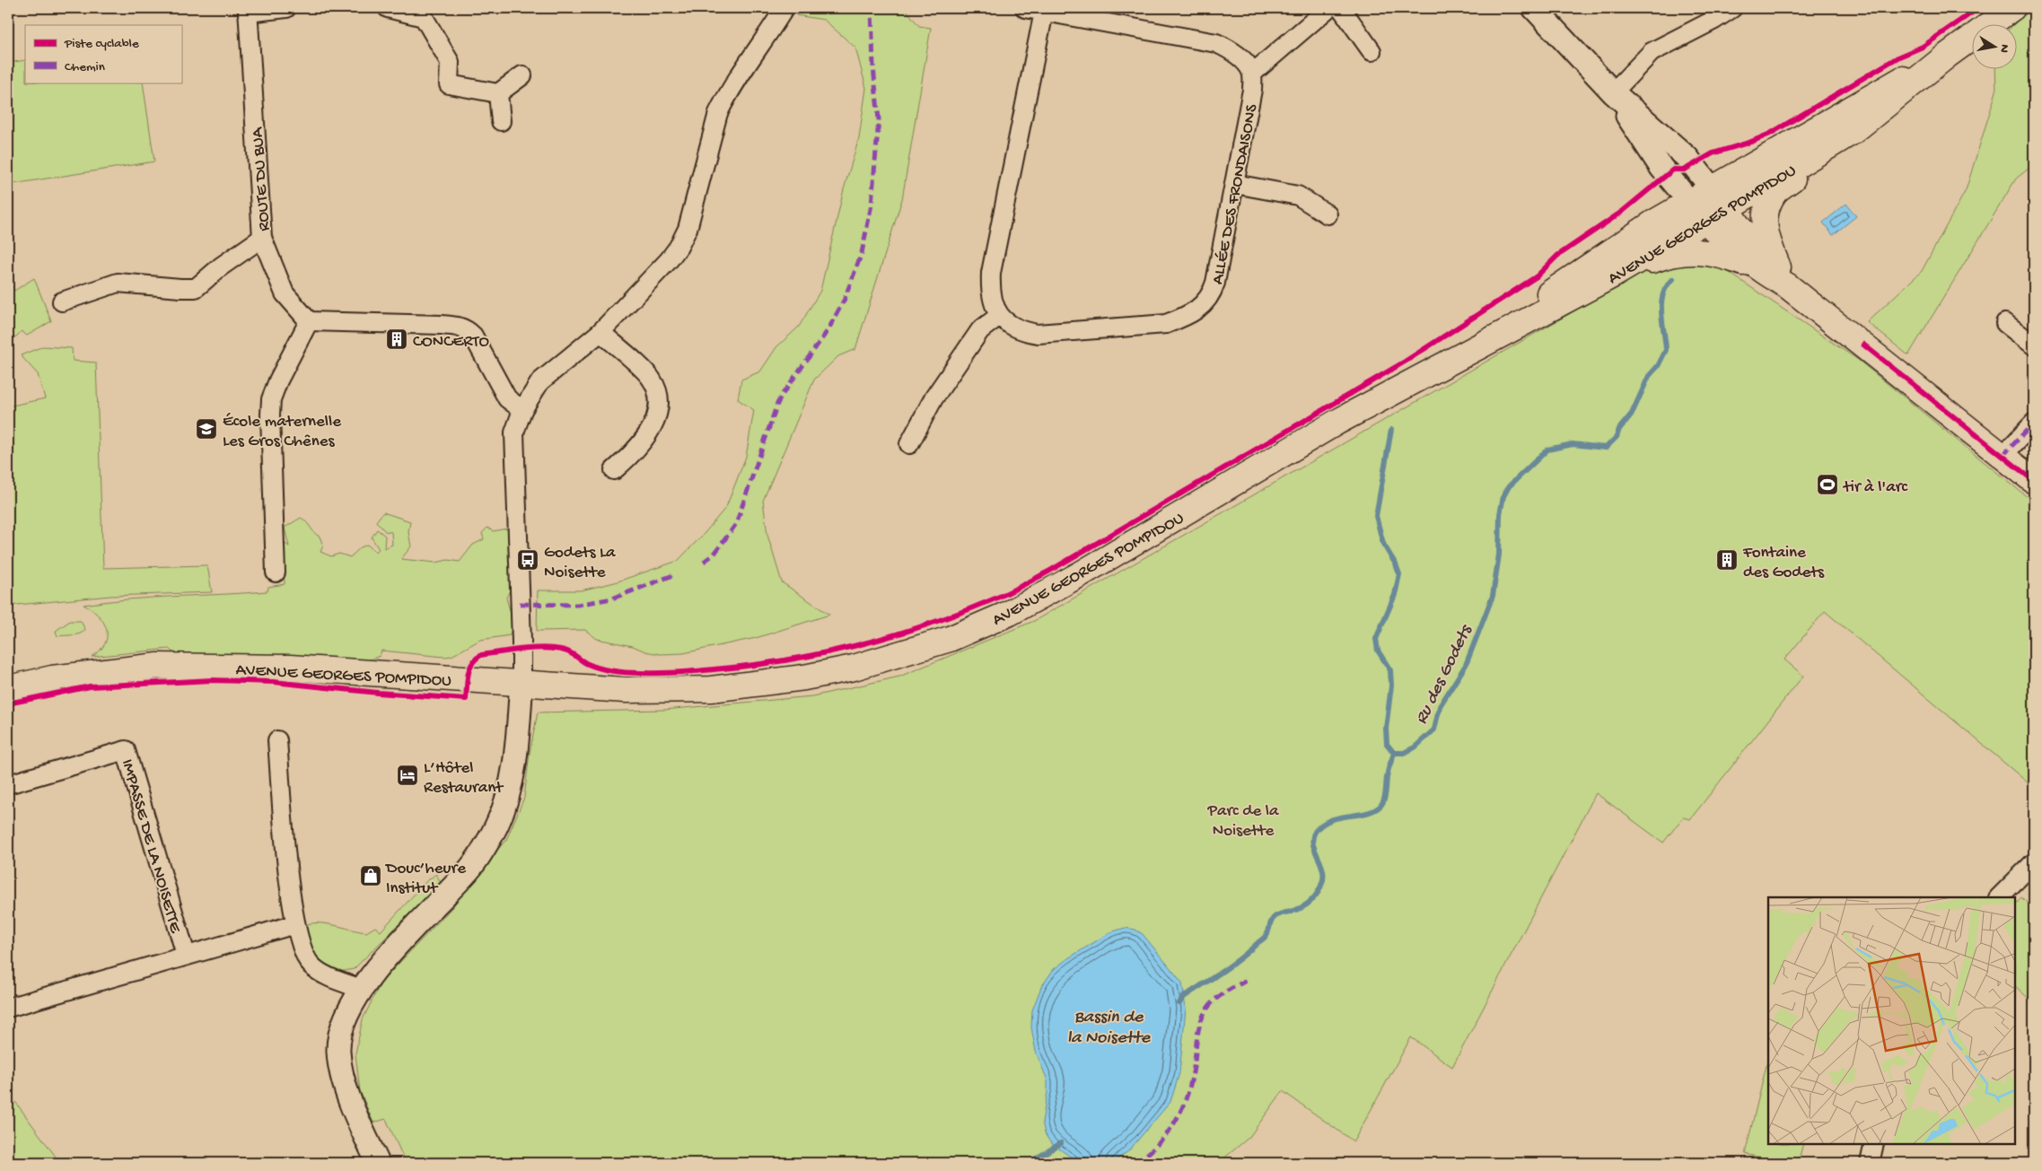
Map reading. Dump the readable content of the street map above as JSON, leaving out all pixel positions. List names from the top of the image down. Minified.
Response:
{"streets":{"main road":["AVENUE GEORGES POMPIDOU"],"street":["ROUTE DU BUA","ALLÉE DES FRONDAISONS","IMPASSE DE LA NOISETTE"]},"water":["Ru des Godets","Bassin de la Noisette"],"parks":["Parc de la Noisette"],"places":{"building":["CONCERTO","Fontaine des Godets"],"school or university":["École maternelle Les Gros Chênes"],"sports":["tir à l'arc"],"bus stop":["Godets La Noisette"],"hotel":["L’Hôtel Restaurant"],"shop":["Douc’heure Institut"]},"legend":["Piste cyclable","Chemin"],"north":"right"}
